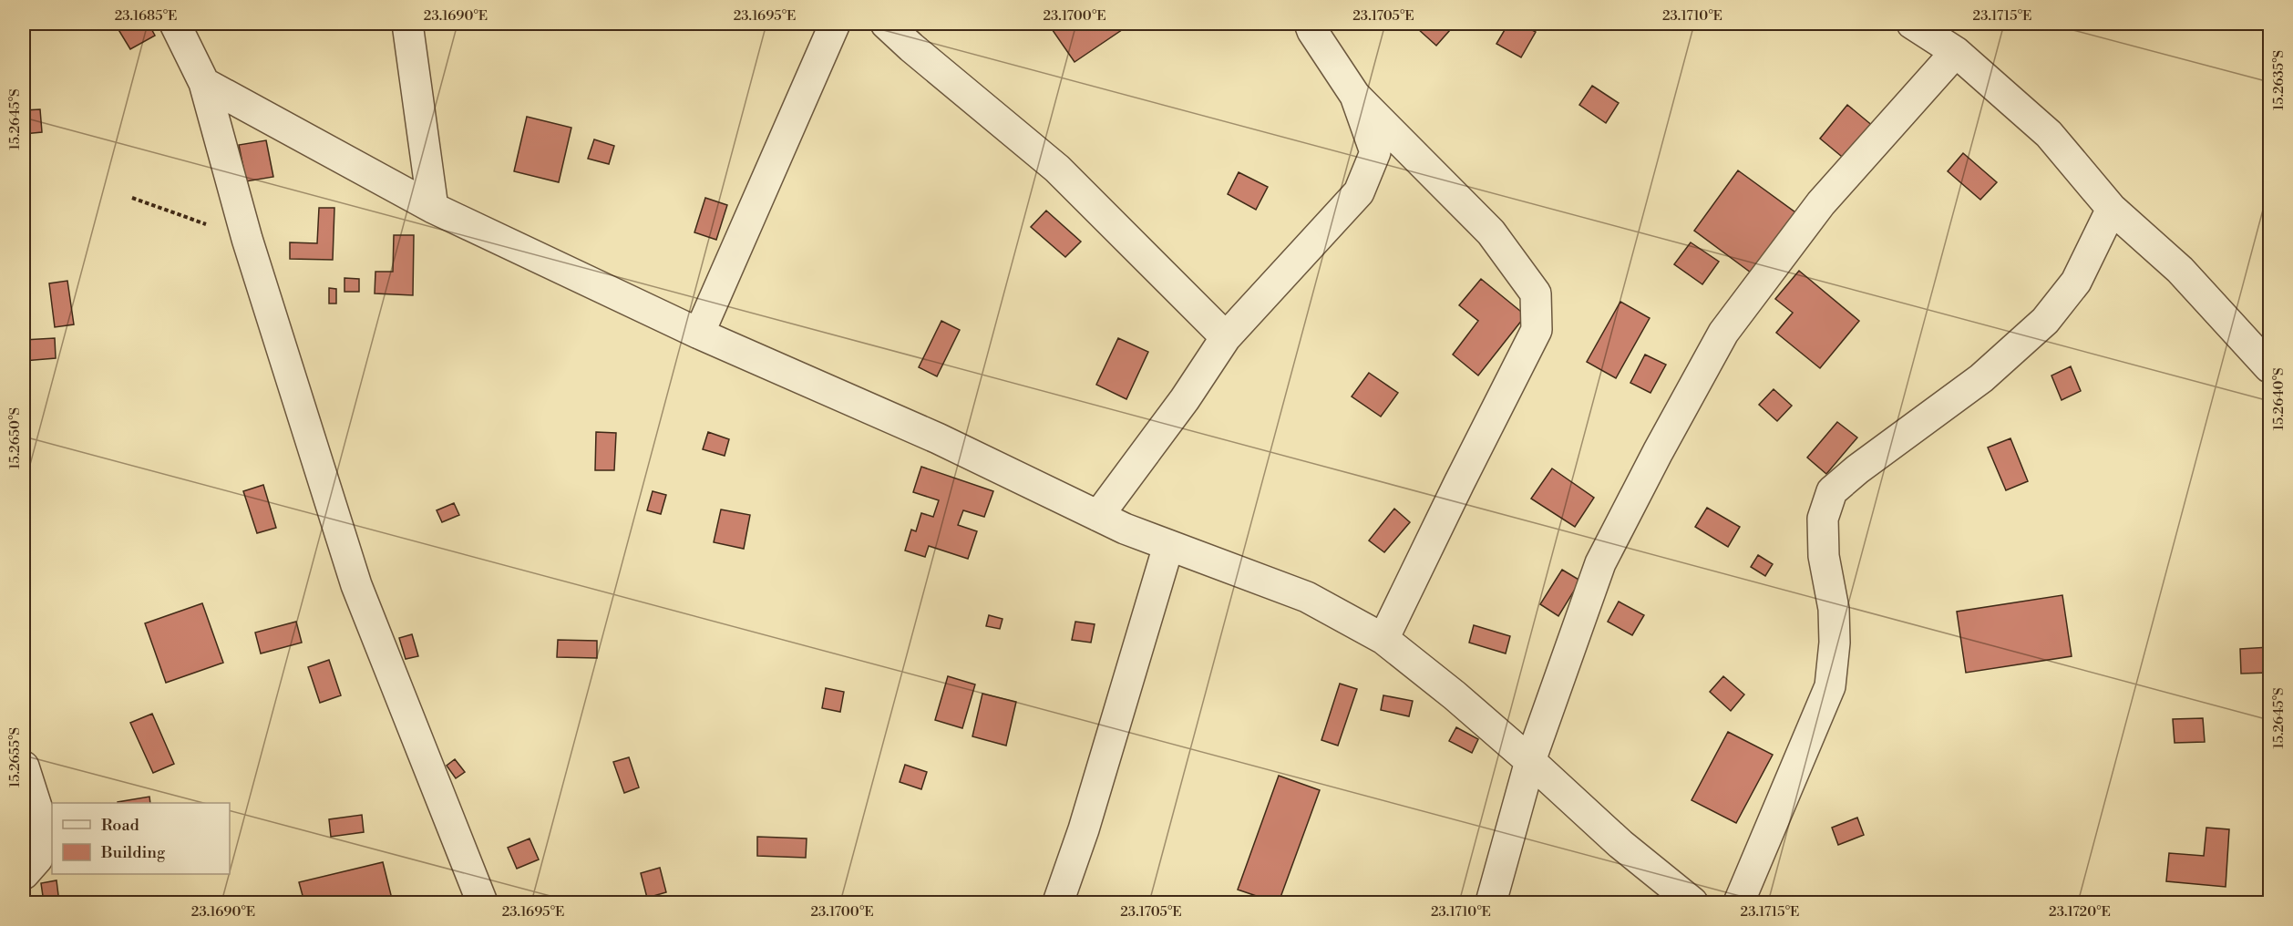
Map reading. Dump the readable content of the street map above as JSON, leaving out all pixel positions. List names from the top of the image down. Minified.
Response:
{"legend":["Road","Building"],"coordinates":["23.1685°E","23.1690°E","23.1695°E","23.1700°E","23.1705°E","23.1710°E","23.1715°E","15.2635°S","15.2645°S","15.2640°S","15.2650°S","15.2655°S","23.1720°E"]}
